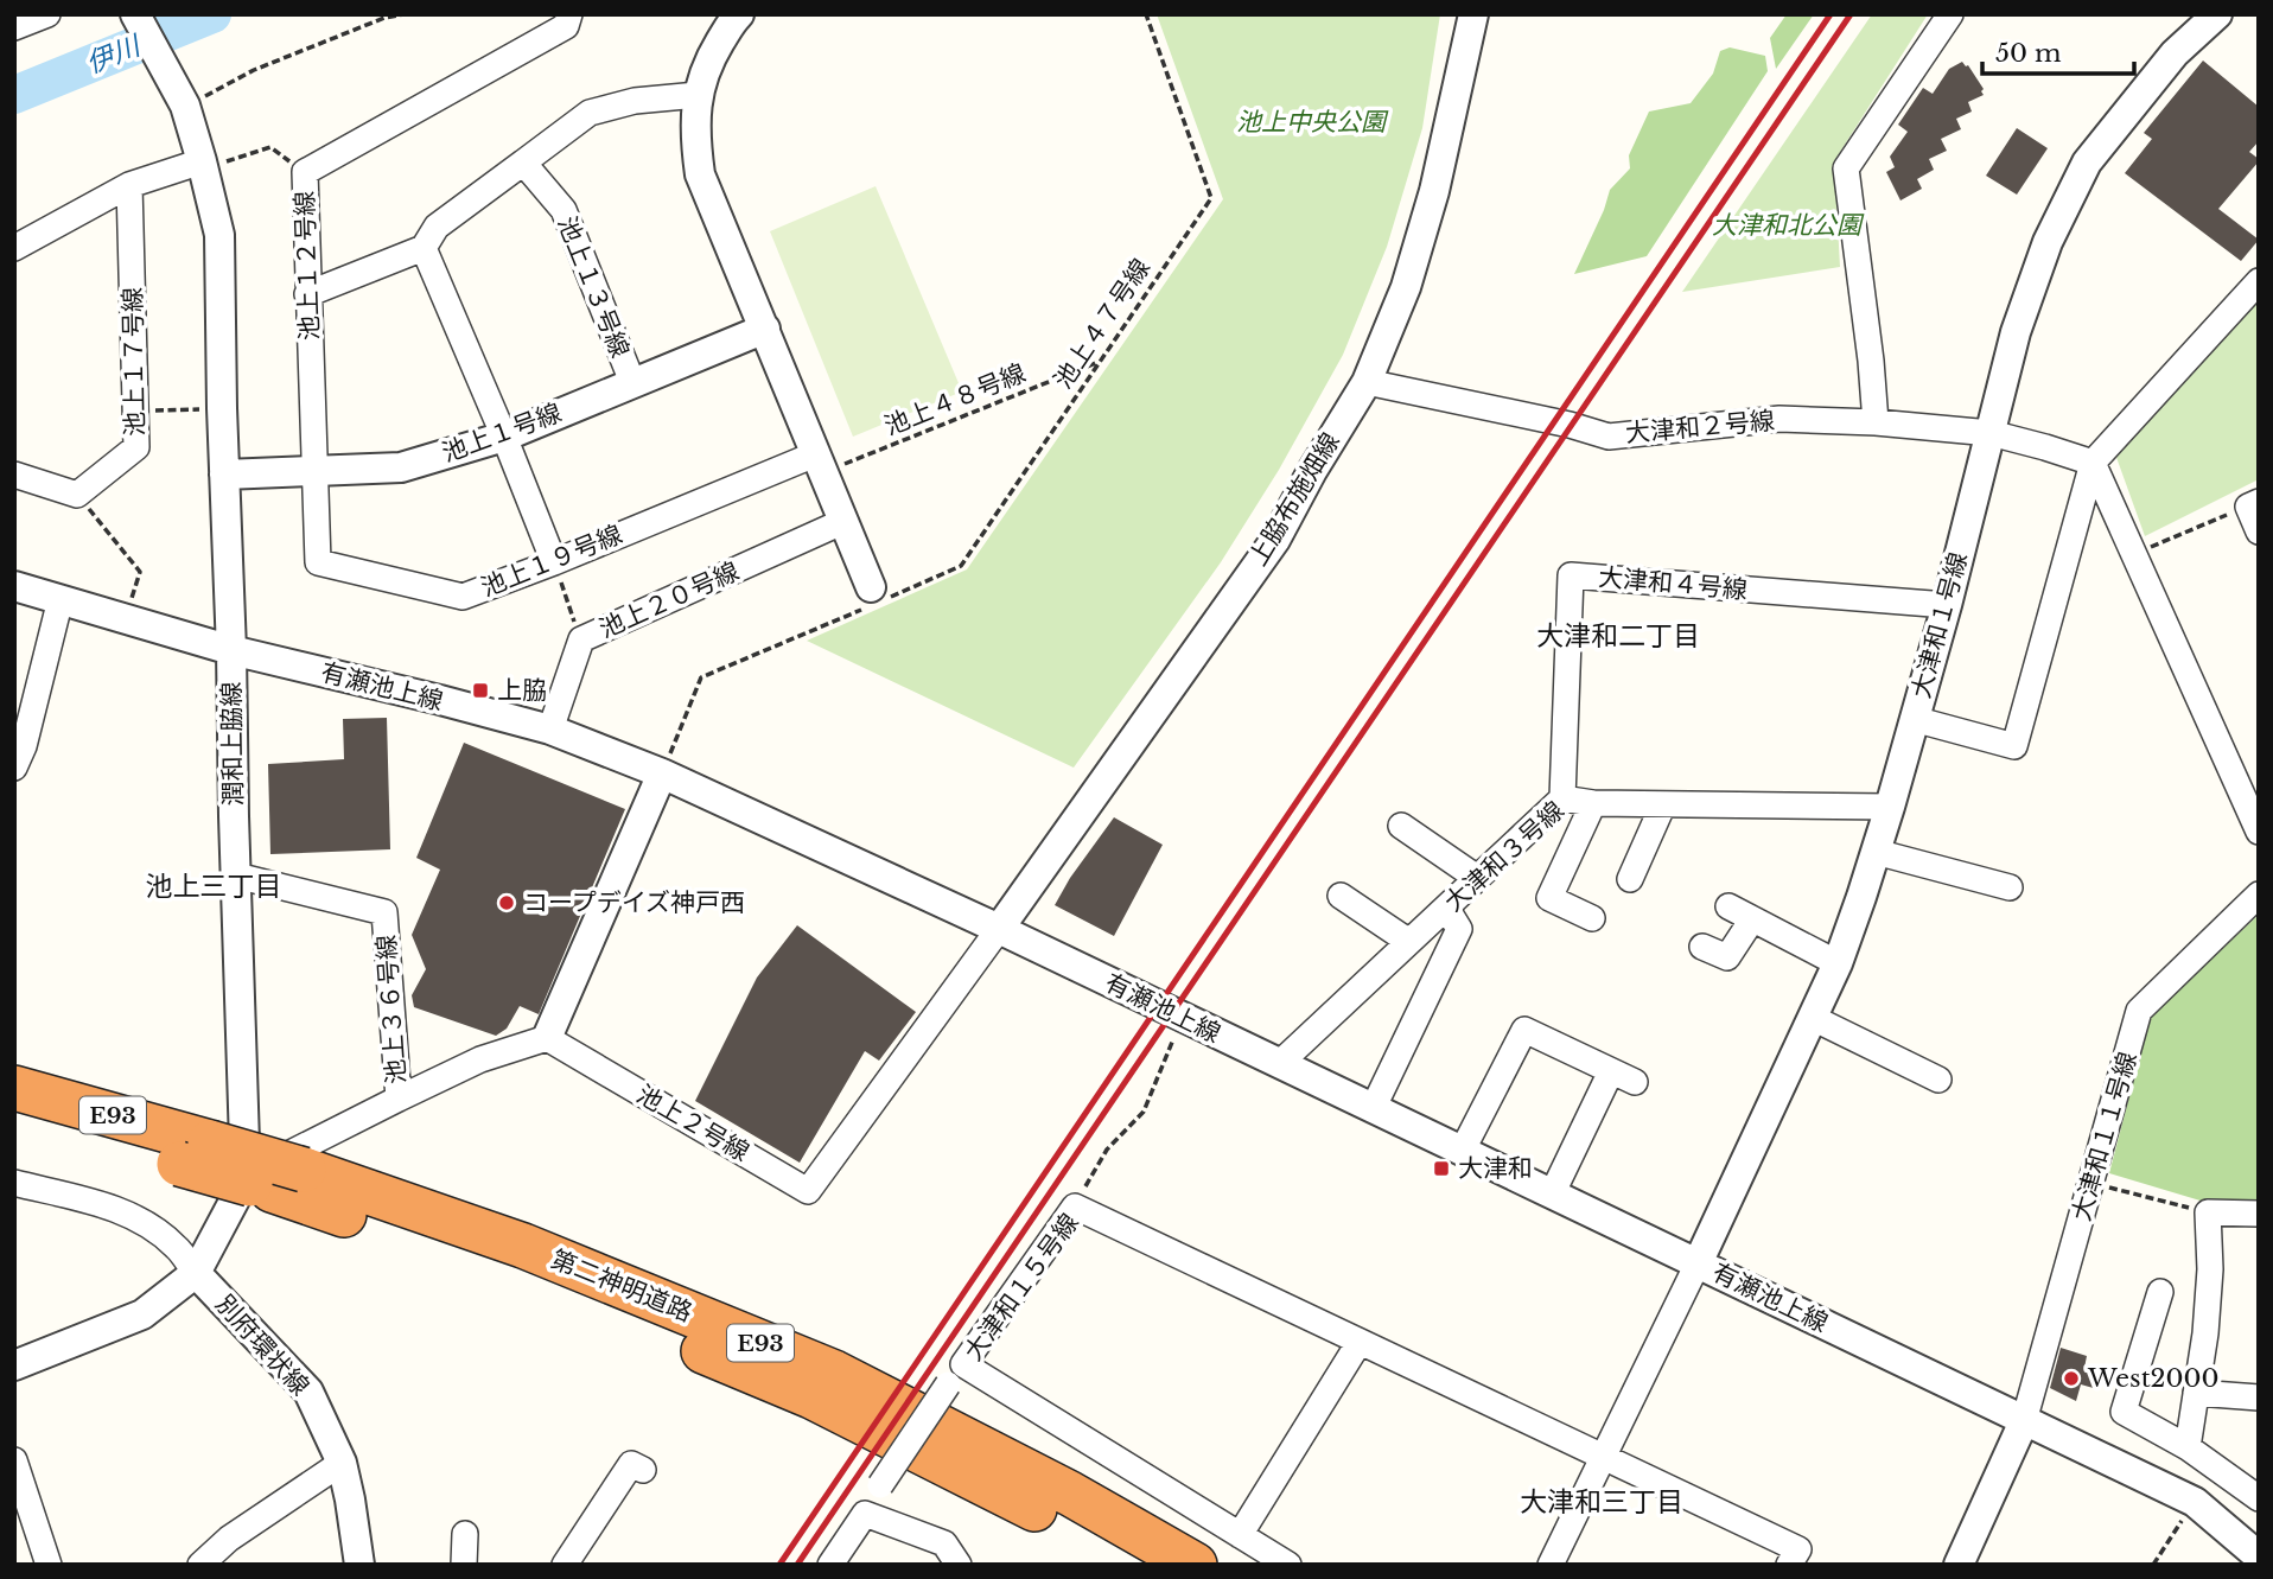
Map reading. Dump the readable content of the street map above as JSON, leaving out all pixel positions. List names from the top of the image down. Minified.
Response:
{"streets":{"highway":["E93","第二神明道路"],"street":["池上１２号線","池上１３号線","池上１７号線","大津和２号線","池上１号線","上脇布施畑線","池上１９号線","大津和４号線","池上２０号線","大津和１号線","有瀬池上線","潤和上脇線","大津和３号線","池上３６号線","池上２号線","大津和１１号線","大津和１５号線","別府環状線"],"path":["池上４７号線","池上４８号線"]},"crossings":[["池上１２号線","池上１号線"],["池上１２号線","池上１９号線"],["池上１３号線","池上１号線"],["池上４７号線","池上４８号線"],["池上４７号線","有瀬池上線"],["池上４８号線","池上１９号線"],["大津和２号線","上脇布施畑線"],["大津和２号線","大津和１号線"],["池上１号線","池上１９号線"],["池上１号線","潤和上脇線"],["上脇布施畑線","有瀬池上線"],["上脇布施畑線","池上２号線"],["大津和４号線","大津和１号線"],["大津和４号線","大津和３号線"],["池上２０号線","有瀬池上線"],["大津和１号線","有瀬池上線"],["大津和１号線","大津和３号線"],["有瀬池上線","潤和上脇線"],["有瀬池上線","大津和３号線"],["有瀬池上線","池上２号線"],["有瀬池上線","大津和１１号線"],["潤和上脇線","池上３６号線"],["潤和上脇線","第二神明道路"],["池上３６号線","池上２号線"]],"districts":["大津和二丁目","池上三丁目","大津和三丁目"],"water":["伊川"],"parks":["池上中央公園","大津和北公園"],"places":{"transit":["上脇","大津和"],"other":["コープデイズ神戸西","West2000"]},"scale_bar":"50 m"}
